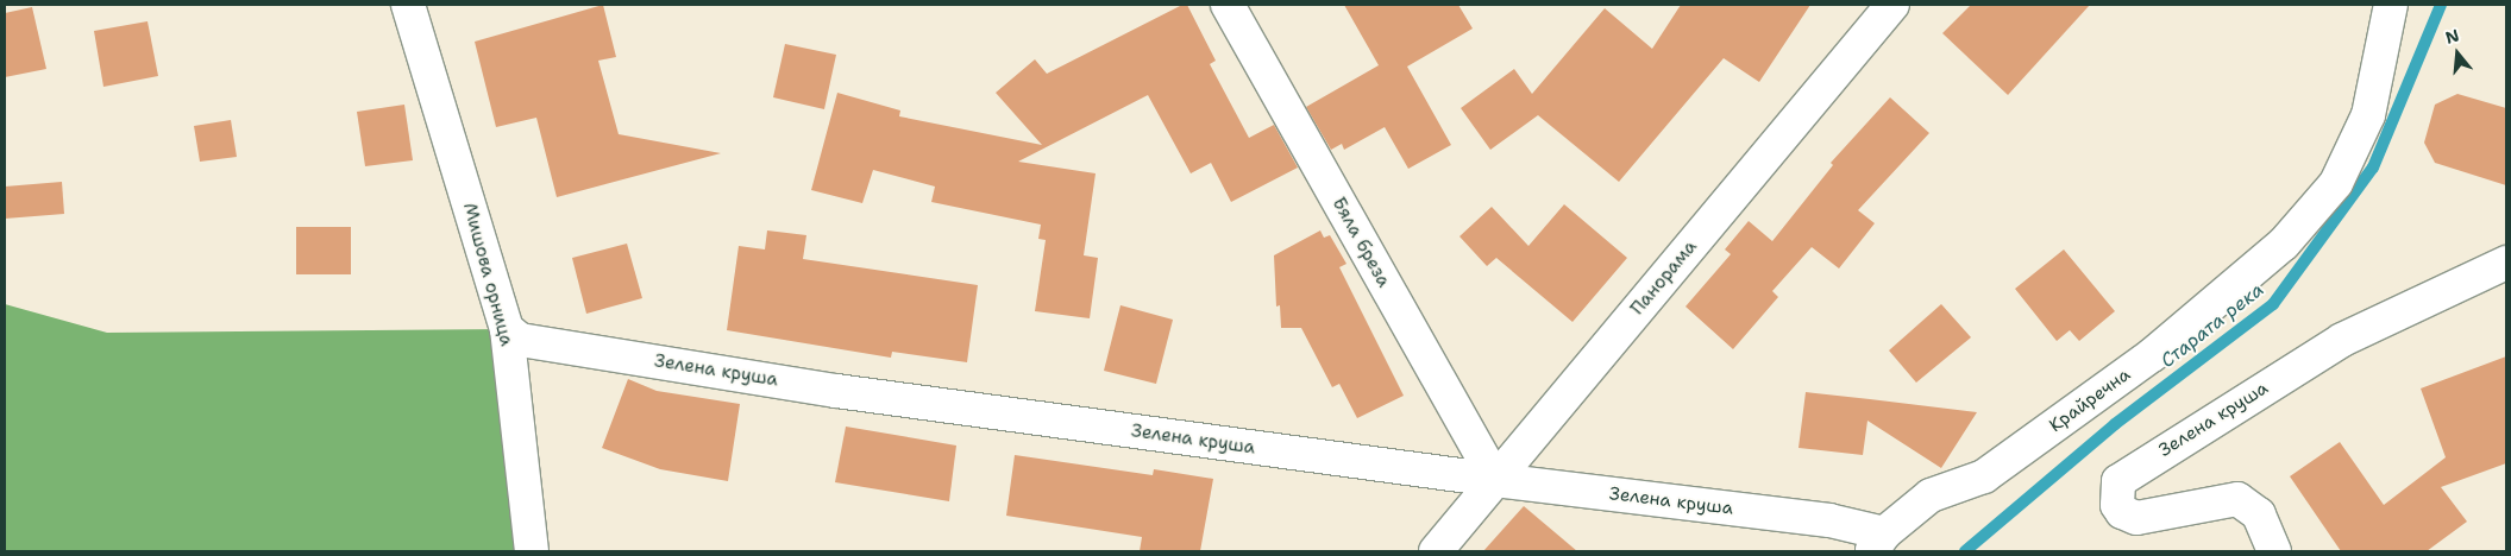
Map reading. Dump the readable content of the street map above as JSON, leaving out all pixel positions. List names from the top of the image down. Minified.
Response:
{"streets":{"street":["Бяла бреза","Мишова орница","Панорама","Зелена круша","Крайречна"]},"crossings":[["Бяла бреза","Панорама"],["Бяла бреза","Зелена круша"],["Мишова орница","Зелена круша"],["Панорама","Зелена круша"],["Зелена круша","Крайречна"]],"water":["Старата река"],"north":"top"}
